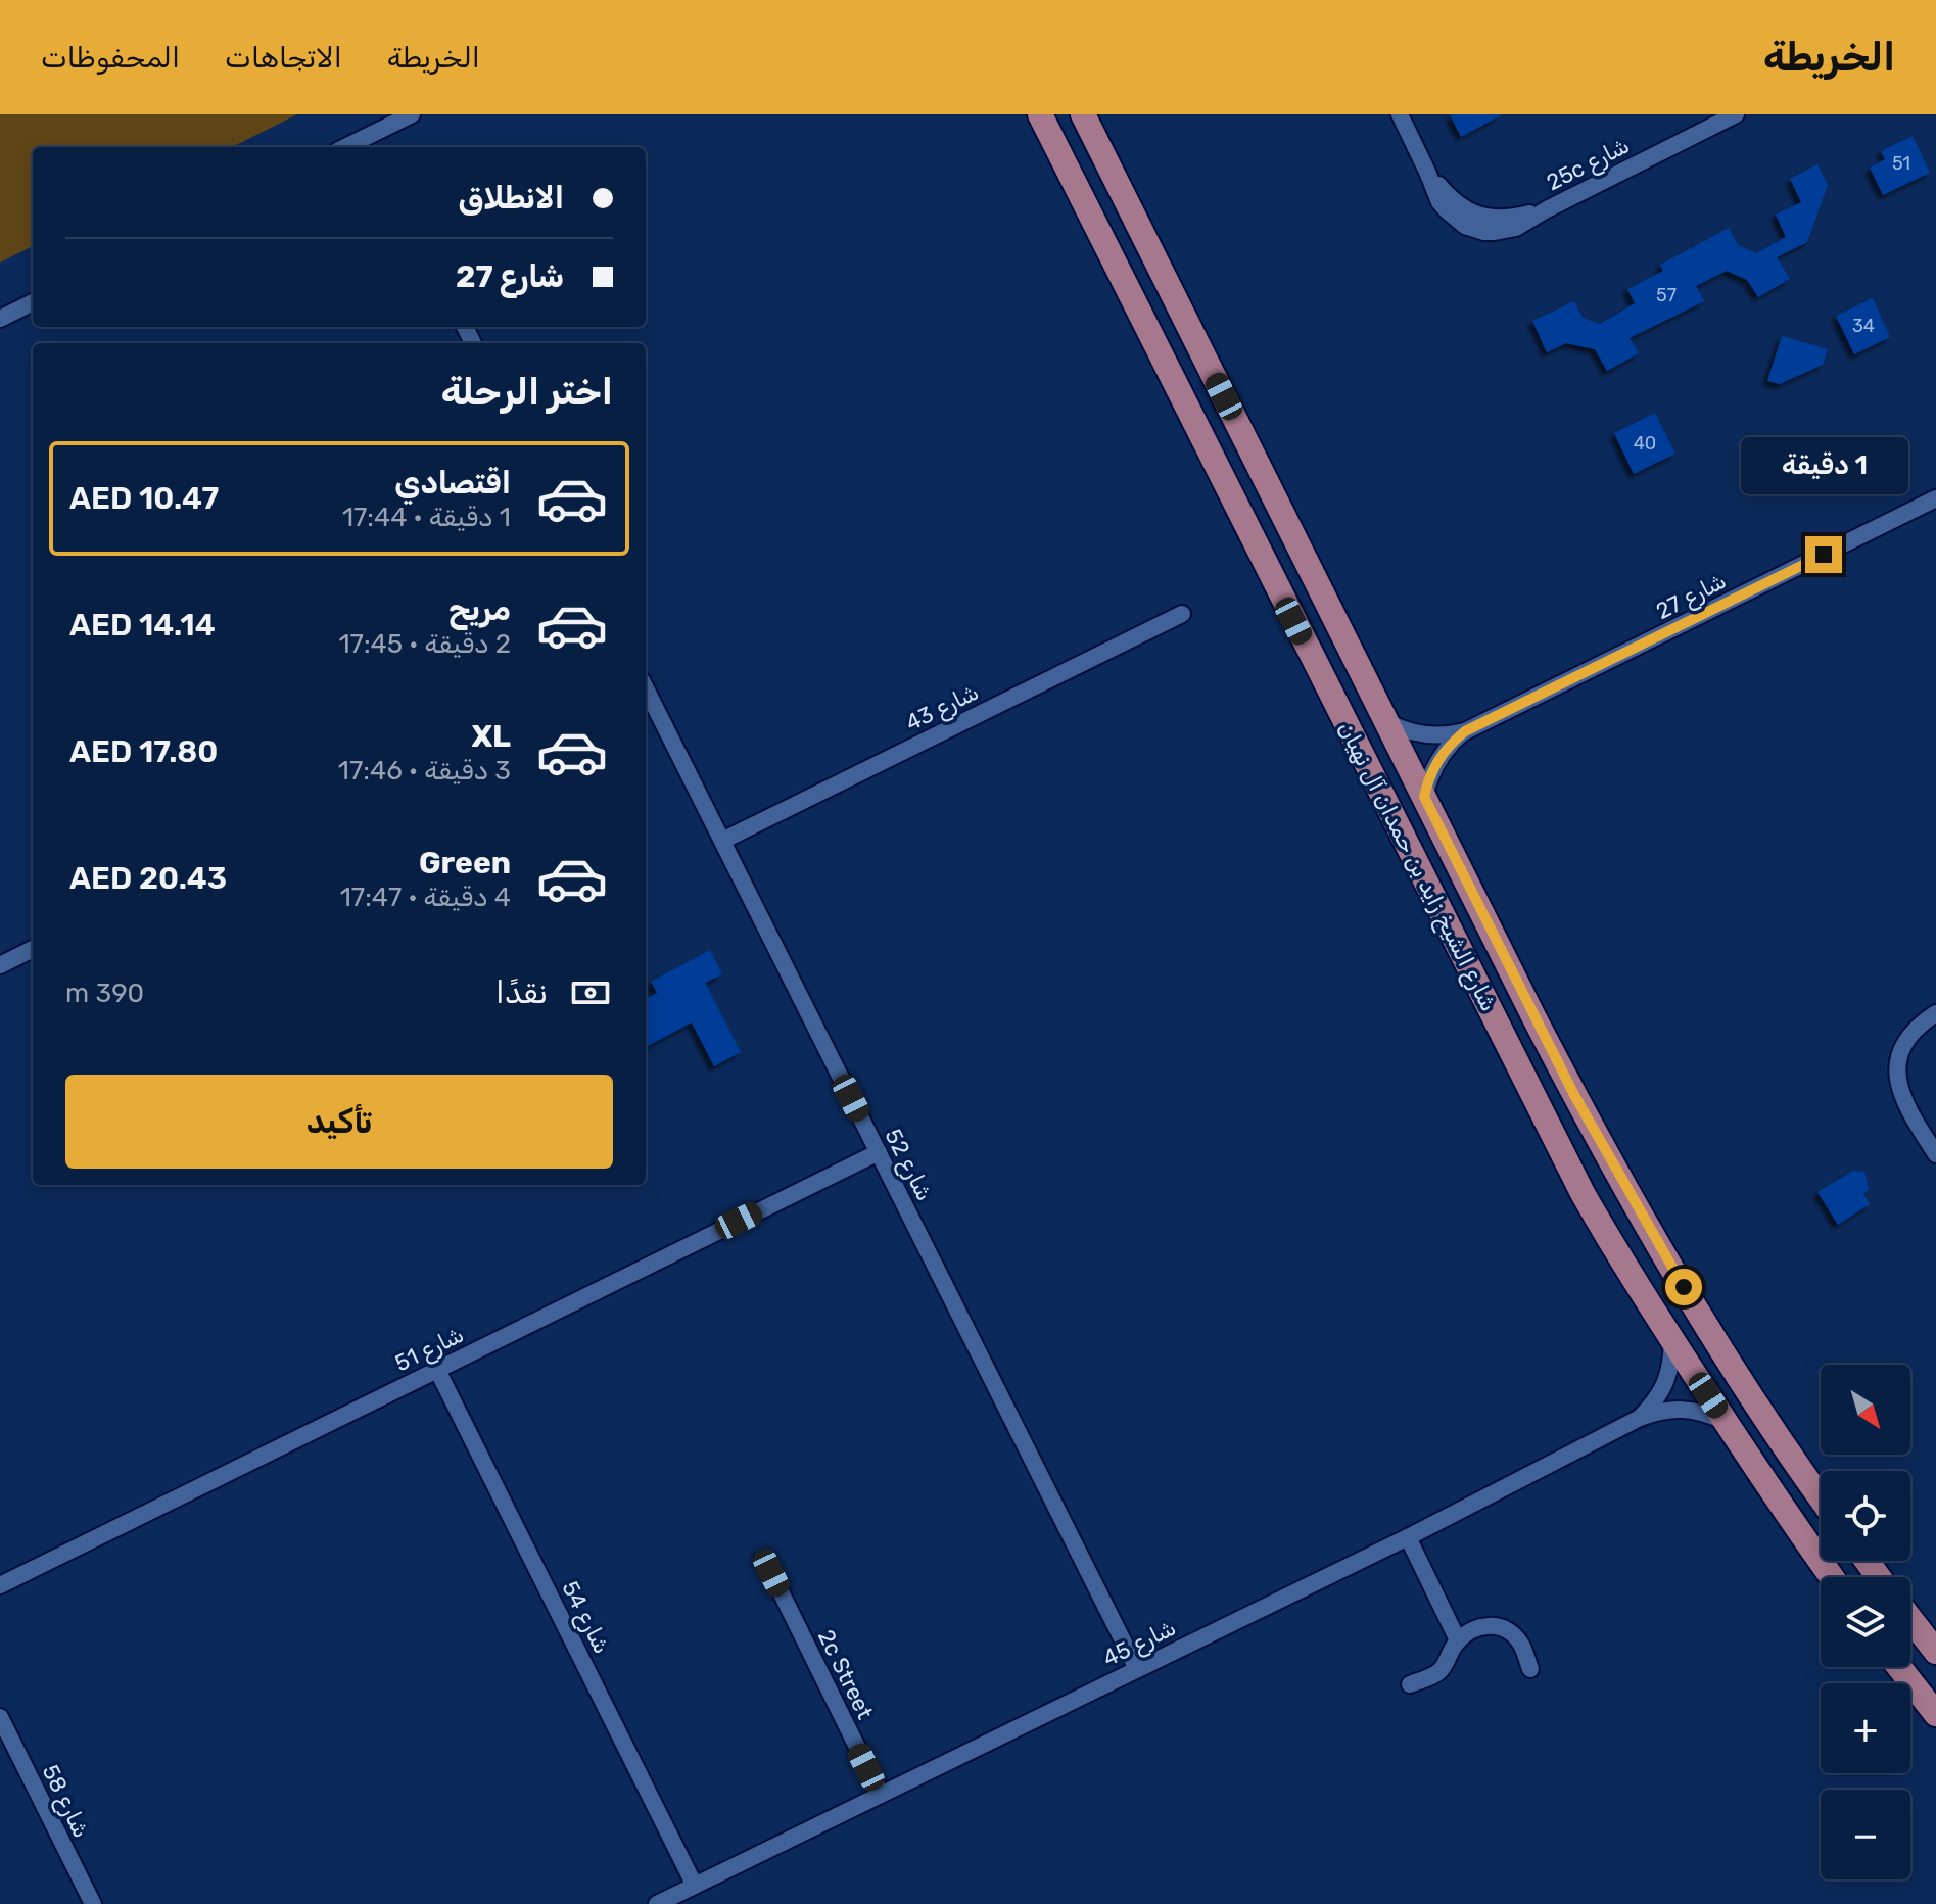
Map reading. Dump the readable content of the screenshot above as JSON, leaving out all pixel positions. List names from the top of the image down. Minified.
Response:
{"streets":{"main road":["شارع الشيخ زايد بن حمدان آل نهيان"],"street":["25c شارع","شارع 27","شارع 43","شارع 52","شارع 51","شارع 54","شارع 45","2c Street","شارع 58"]},"crossings":[["شارع 27","شارع الشيخ زايد بن حمدان آل نهيان"],["شارع 43","شارع 52"],["شارع الشيخ زايد بن حمدان آل نهيان","شارع 45"],["شارع 52","شارع 51"],["شارع 52","شارع 45"],["شارع 51","شارع 54"],["شارع 54","شارع 45"],["شارع 45","2c Street"]],"house_numbers":["51","57","34","40"],"north":"bottom right","page":{"header":"الخريطة","nav":["الخريطة","الاتجاهات","المحفوظات"],"banner":["الانطلاق","شارع 27"],"heading":"اختر الرحلة","bubble":"1 دقيقة","list":[{"name":"اقتصادي","note":"1 دقيقة · 17:44","value":"AED 10.47"},{"name":"مريح","note":"2 دقيقة · 17:45","value":"AED 14.14"},{"name":"XL","note":"3 دقيقة · 17:46","value":"AED 17.80"},{"name":"Green","note":"4 دقيقة · 17:47","value":"AED 20.43"}],"pay":["نقدًا","390 m"],"buttons":"تأكيد","map_buttons":["+","−"]}}
